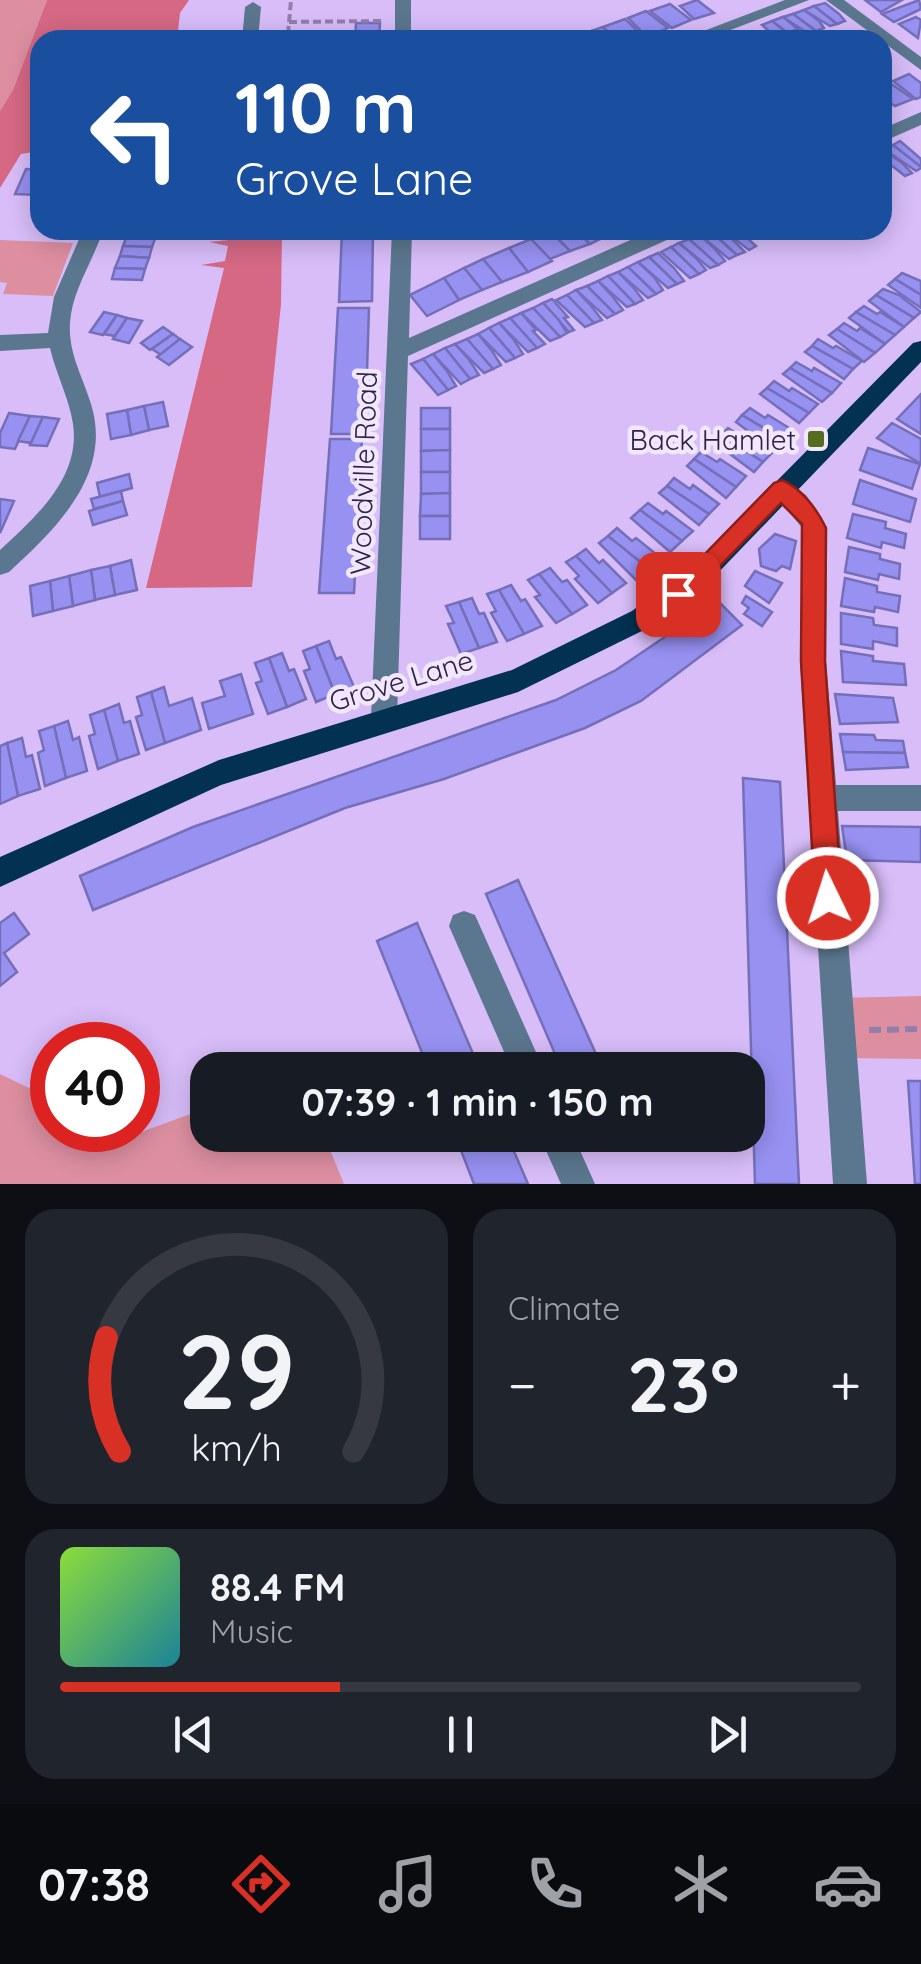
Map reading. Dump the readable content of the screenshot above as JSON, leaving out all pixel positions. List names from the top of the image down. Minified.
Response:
{"streets":{"main road":["Grove Lane"],"street":["Woodville Road"]},"crossings":[["Woodville Road","Grove Lane"]],"places":{"transit":["Back Hamlet"]},"page":{"turn":["110 m","Grove Lane"],"limit":"40","trip":"07:39 · 1 min · 150 m","tile":"Climate","heat":["−","23°","+"],"song":["88.4 FM","Music"],"tabs":"07:38","gauge":["29","km/h"]}}
